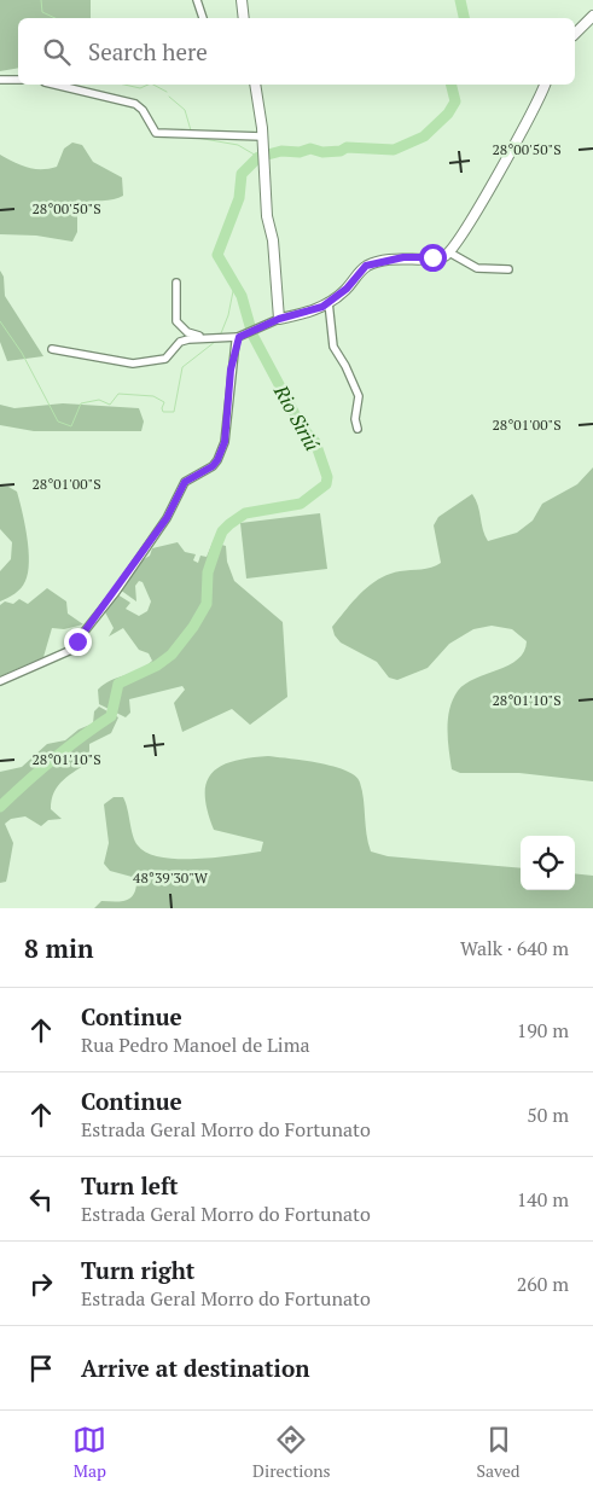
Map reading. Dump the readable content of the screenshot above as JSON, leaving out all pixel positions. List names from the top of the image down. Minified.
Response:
{"water":["Rio Siriú"],"page":{"search":"Search here","heading":["8 min","Walk · 640 m"],"list":[["Continue","Rua Pedro Manoel de Lima","190 m"],["Continue","Estrada Geral Morro do Fortunato","50 m"],["Turn left","Estrada Geral Morro do Fortunato","140 m"],["Turn right","Estrada Geral Morro do Fortunato","260 m"],"Arrive at destination"],"nav":["Map","Directions","Saved"]},"coordinates":["28°00'50\"S","28°01'00\"S","28°01'10\"S","48°39'30\"W"]}
